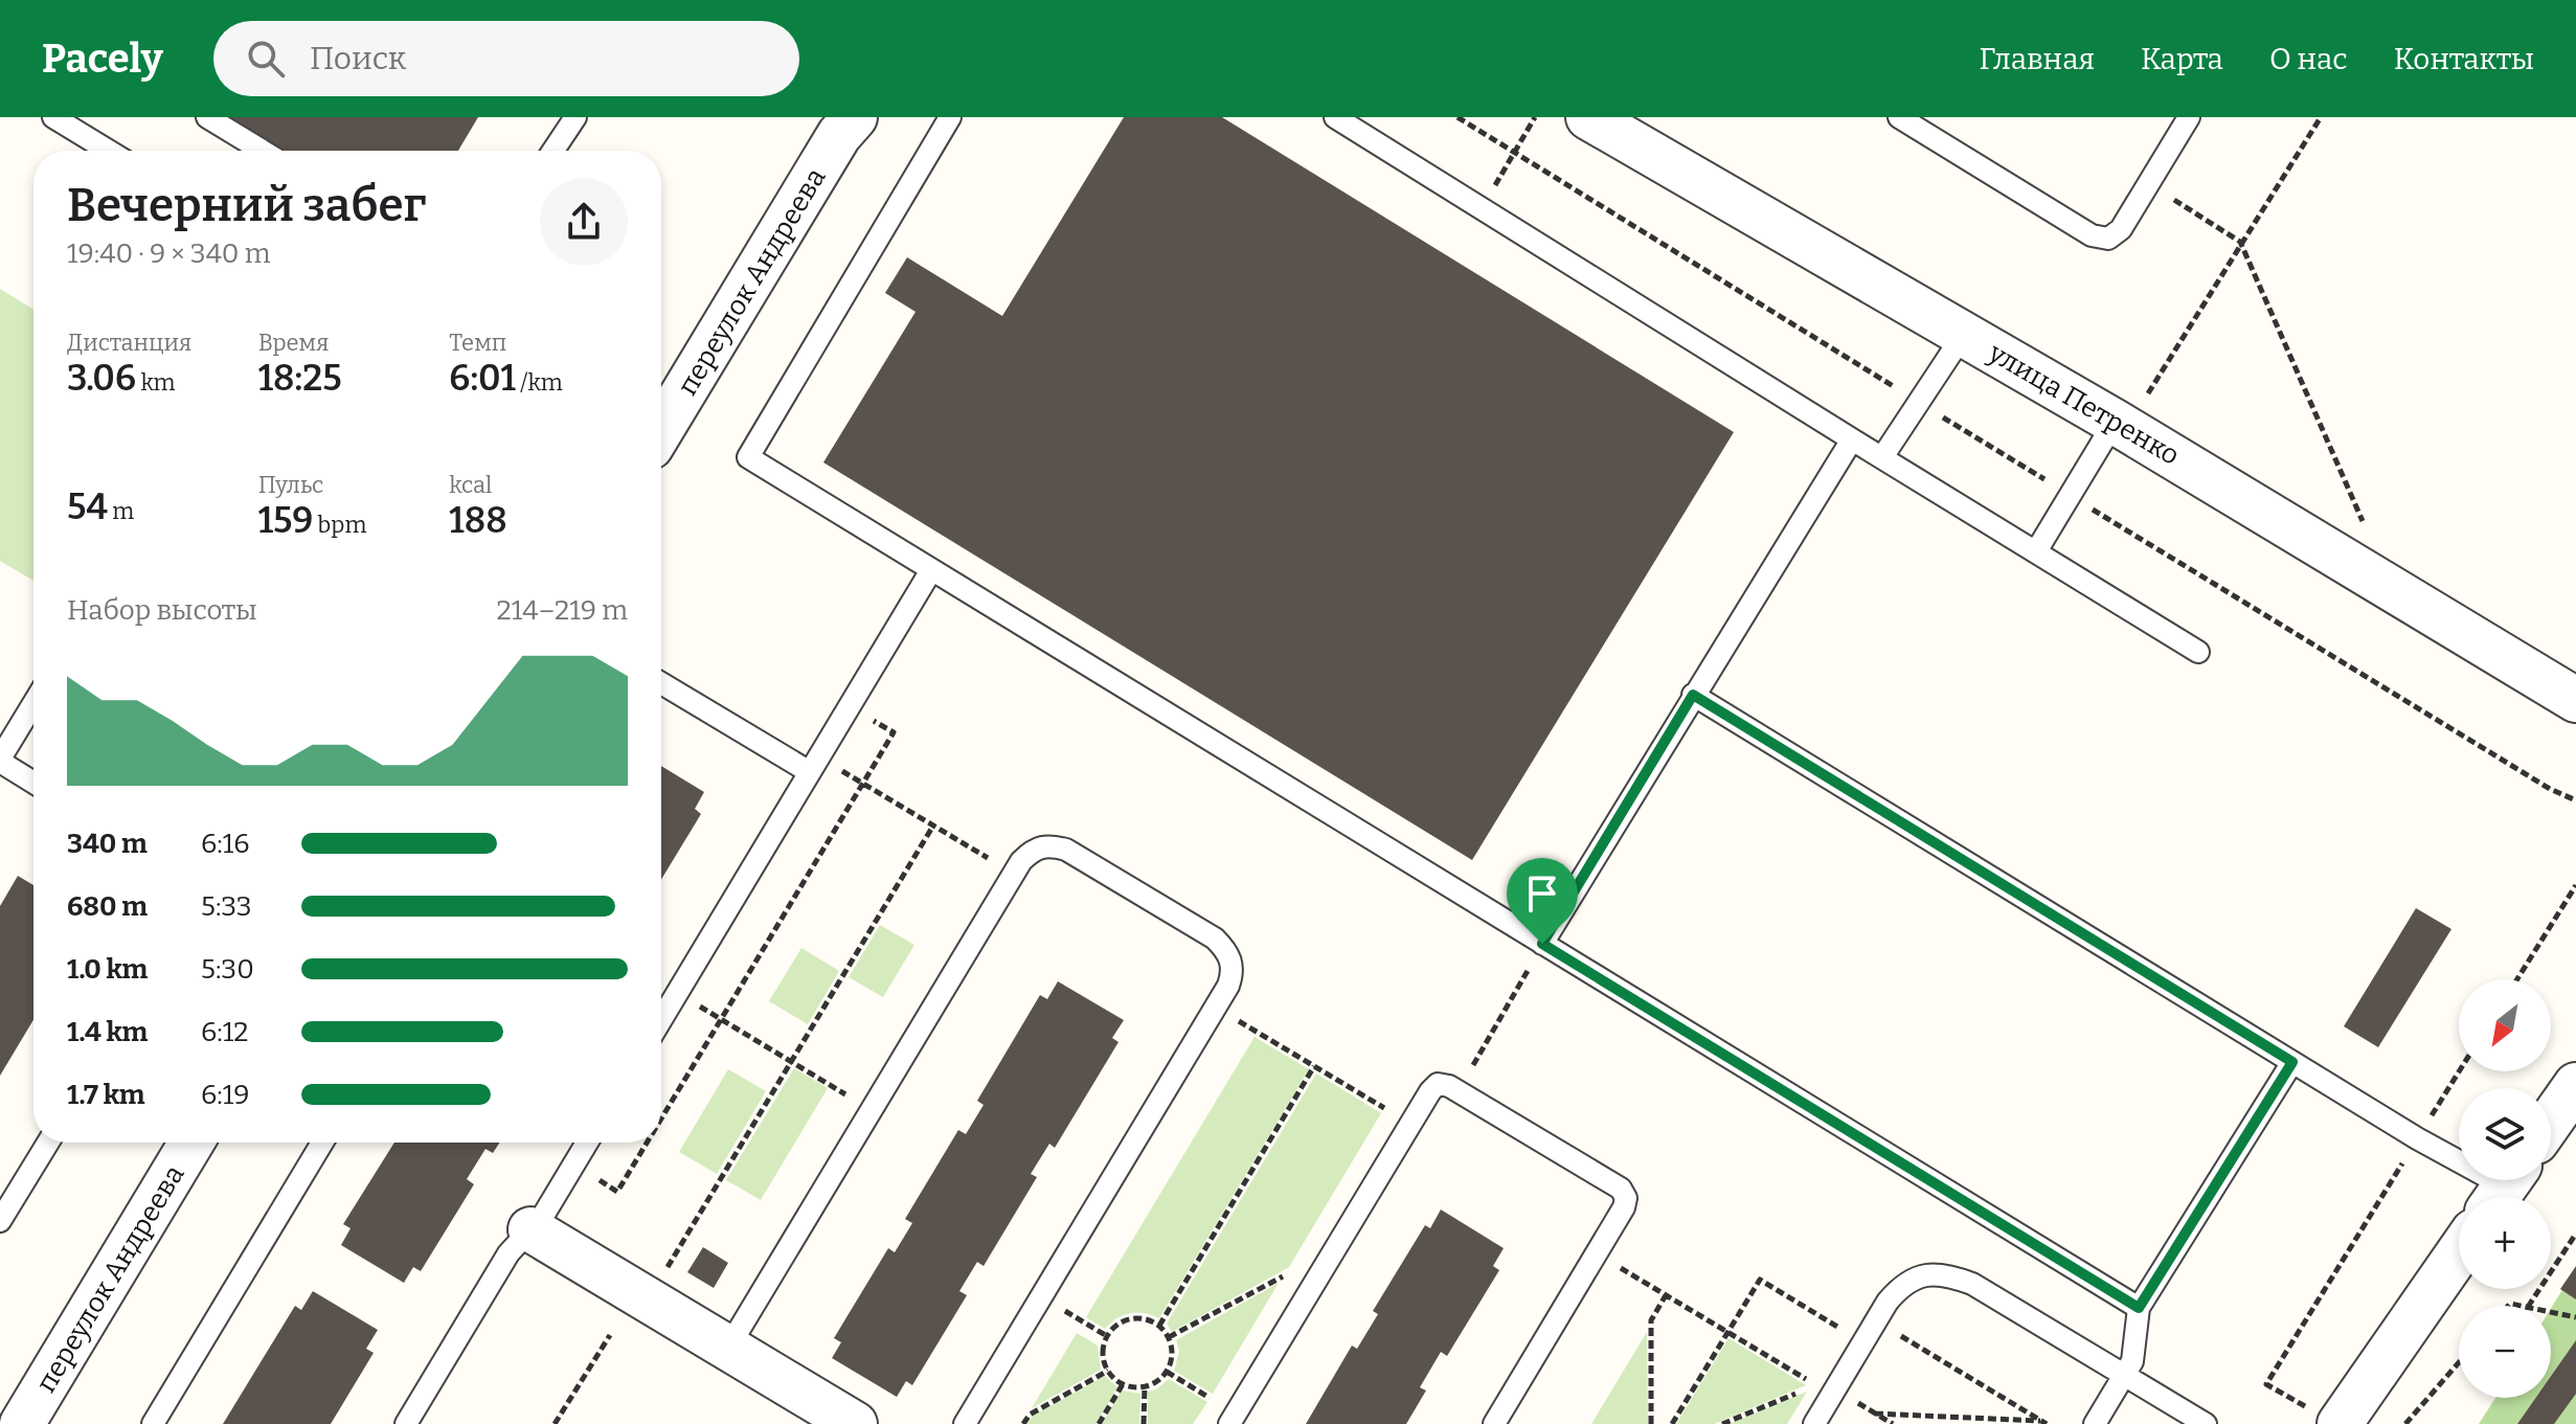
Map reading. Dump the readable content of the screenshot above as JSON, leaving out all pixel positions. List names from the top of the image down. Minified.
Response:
{"streets":{"street":["переулок Андреева","улица Петренко"]},"north":"bottom left","page":{"header":"Pacely","search":"Поиск","nav":["Главная","Карта","О нас","Контакты"],"heading":["Вечерний забег","19:40 · 9 × 340 m"],"stats":[["Дистанция","3.06 km"],["Время","18:25"],["Темп","6:01 /km"],["54 m"],["Пульс","159 bpm"],["kcal","188"]],"chart":["Набор высоты","214–219 m"],"list":[{"name":"340 m","note":"6:16"},{"name":"680 m","note":"5:33"},{"name":"1.0 km","note":"5:30"},{"name":"1.4 km","note":"6:12"},{"name":"1.7 km","note":"6:19"}],"map_buttons":["+","−"]}}
